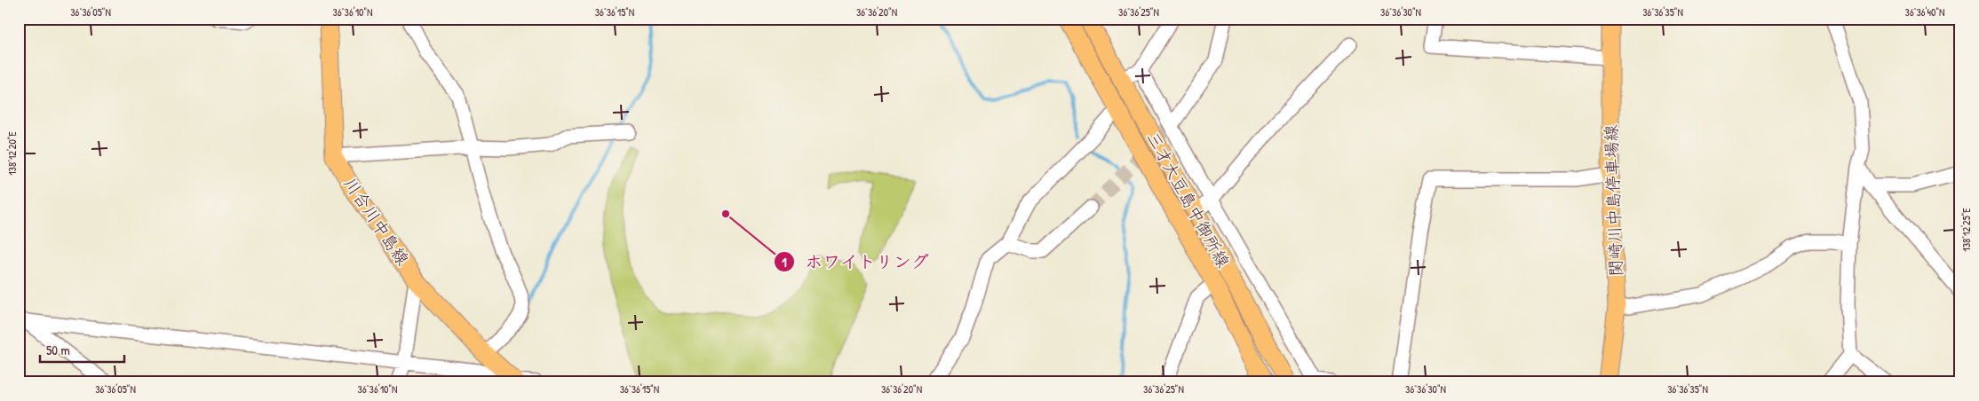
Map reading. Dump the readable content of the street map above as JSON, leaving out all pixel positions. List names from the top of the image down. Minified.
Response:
{"streets":{"main road":["三才大豆島中御所線","関崎川中島停車場線","川合川中島線"]},"places":["ホワイトリング"],"scale_bar":"50 m","coordinates":["36°36'05\"N","36°36'10\"N","36°36'15\"N","36°36'20\"N","36°36'25\"N","36°36'30\"N","36°36'35\"N","36°36'40\"N","138°12'20\"E","138°12'25\"E"]}
